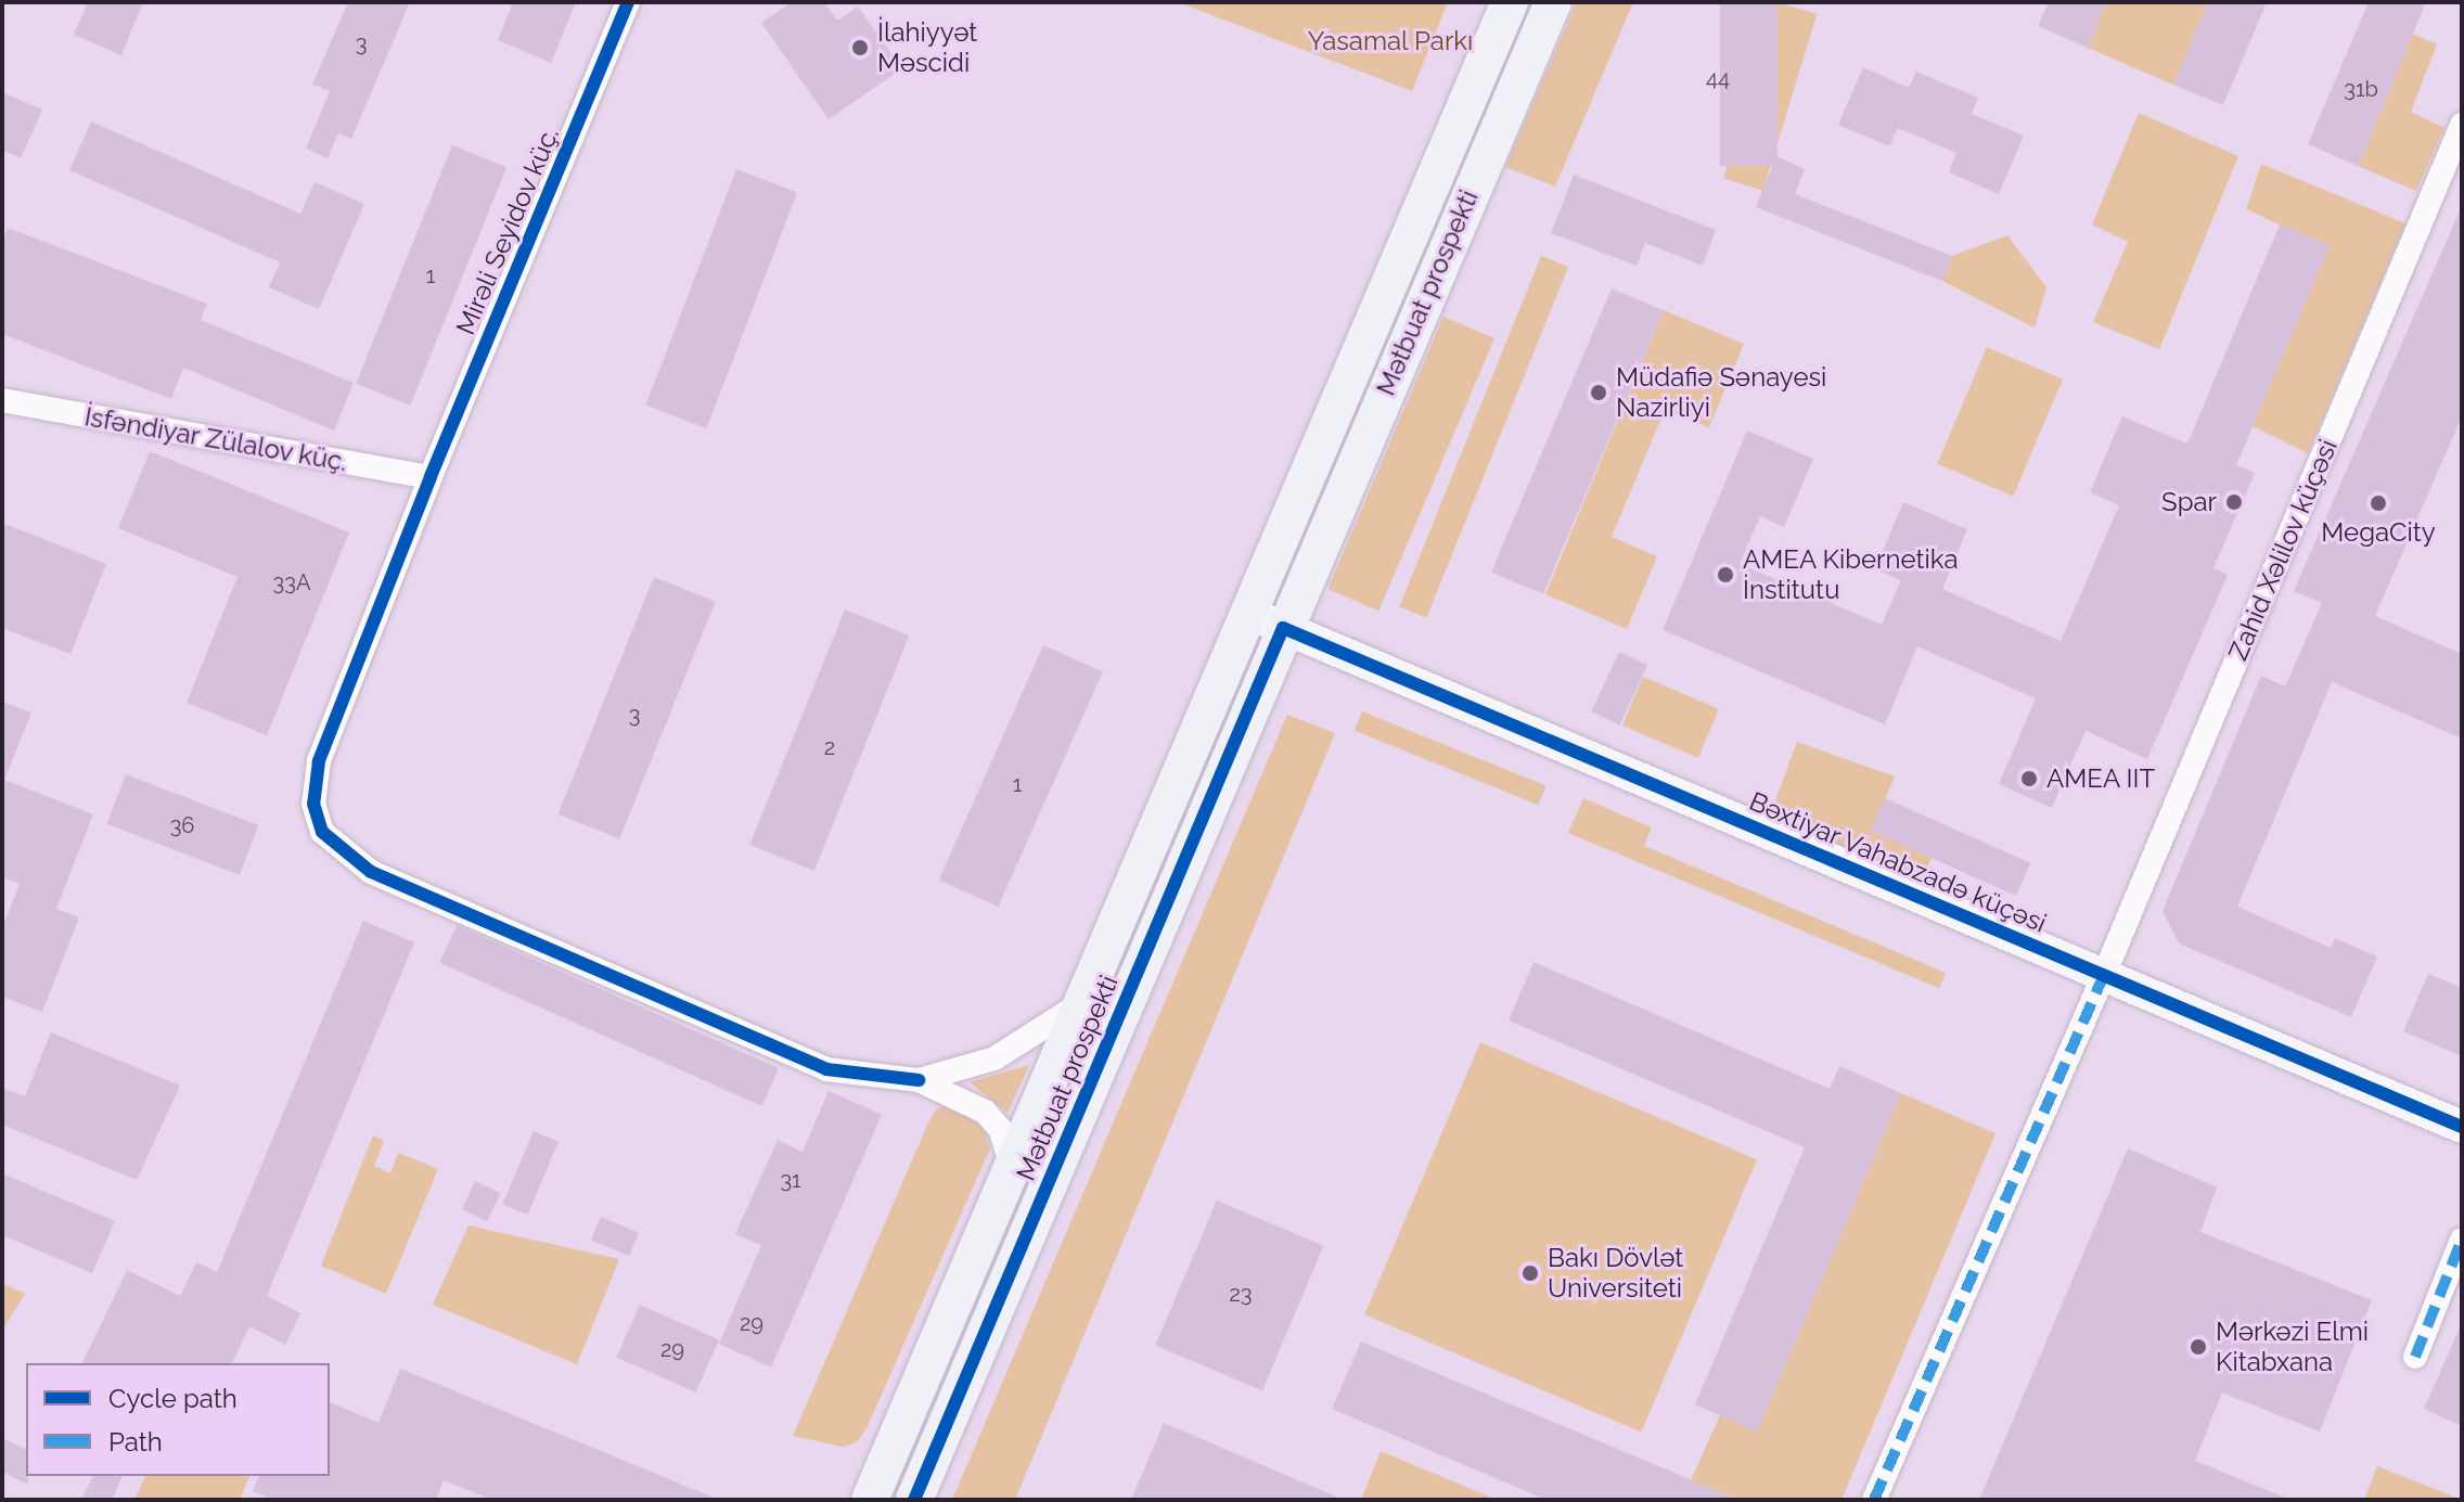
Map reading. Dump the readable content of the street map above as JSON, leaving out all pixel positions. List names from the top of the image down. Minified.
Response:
{"streets":{"main road":["Mətbuat prospekti"],"street":["Mirəli Seyidov küç.","İsfəndiyar Zülalov küç.","Zahid Xəlilov küçəsi","Bəxtiyar Vahabzadə küçəsi"]},"crossings":[["Mirəli Seyidov küç.","İsfəndiyar Zülalov küç."],["Mətbuat prospekti","Bəxtiyar Vahabzadə küçəsi"],["Zahid Xəlilov küçəsi","Bəxtiyar Vahabzadə küçəsi"]],"parks":["Yasamal Parkı"],"places":["İlahiyyət Məscidi","Müdafiə Sənayesi Nazirliyi","Spar","MegaCity","AMEA Kibernetika İnstitutu","AMEA IIT","Bakı Dövlət Universiteti","Mərkəzi Elmi Kitabxana"],"house_numbers":["3","44","31b","1","33A","3","2","1","36","31","23","29","29"],"legend":["Cycle path","Path"]}
